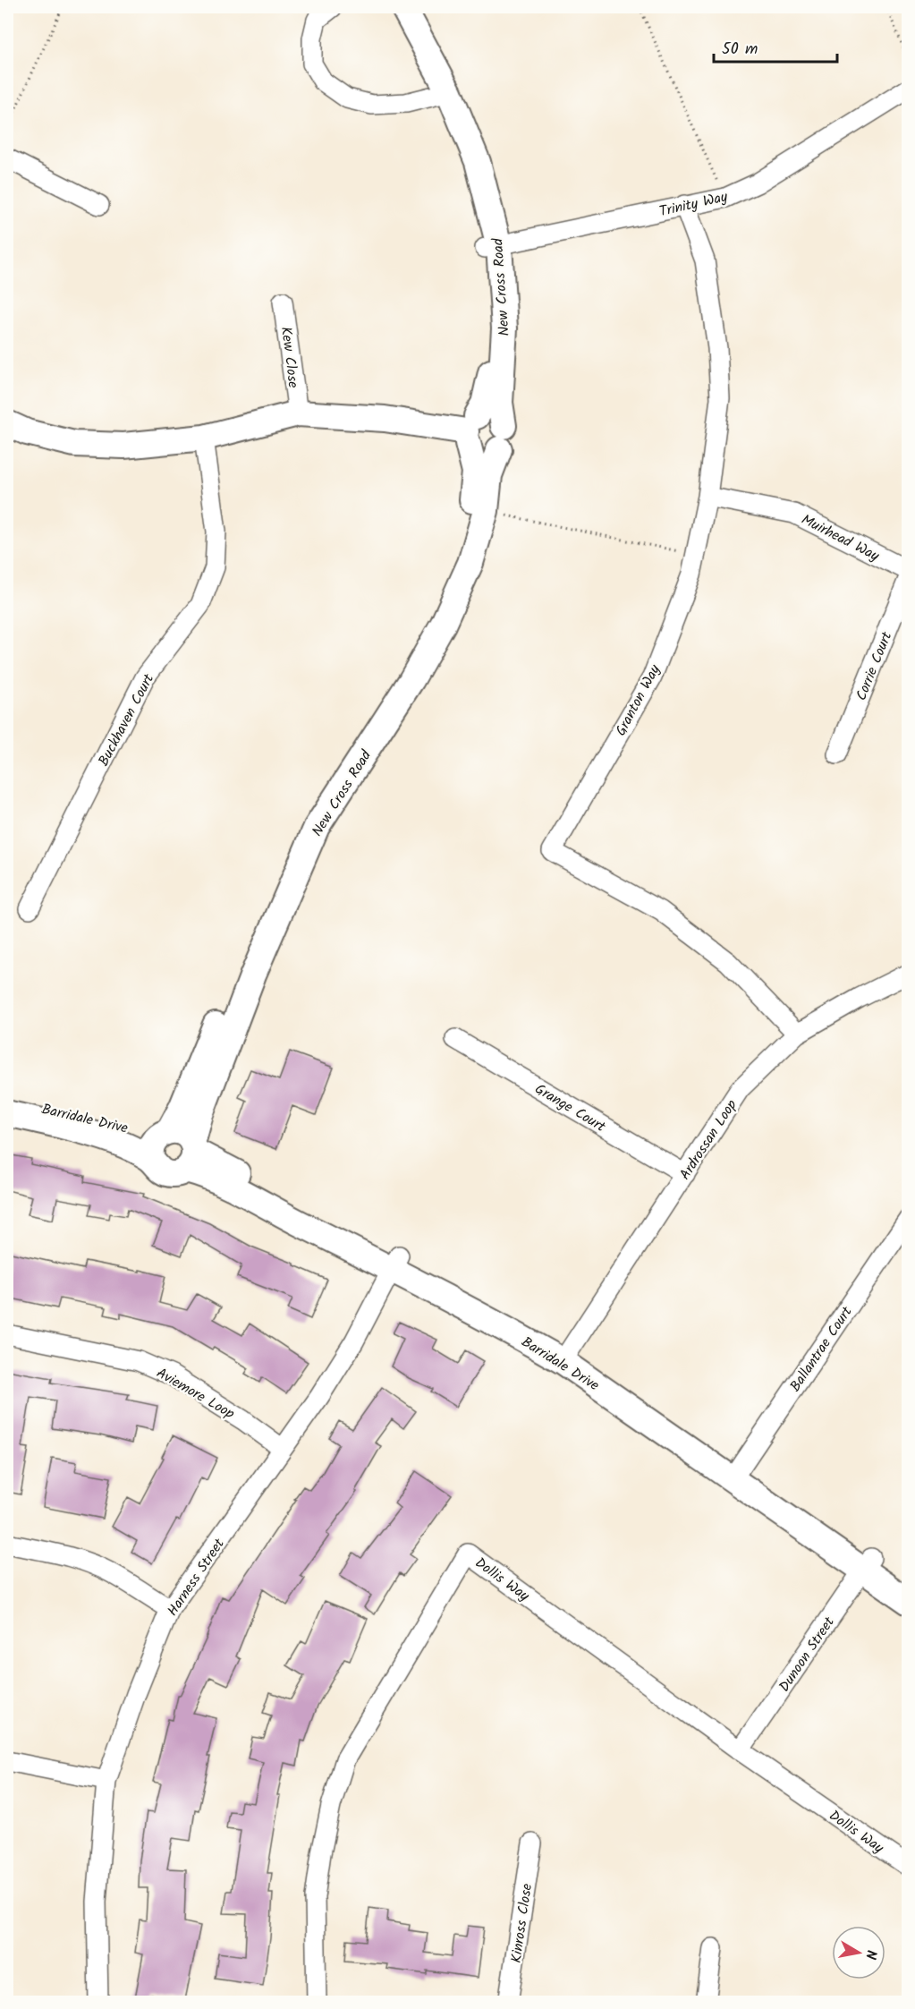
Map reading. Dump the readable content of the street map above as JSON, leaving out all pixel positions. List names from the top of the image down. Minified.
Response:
{"streets":{"street":["Trinity Way","New Cross Road","Kew Close","Muirhead Way","Corrie Court","Granton Way","Buckhaven Court","Grange Court","Barridale Drive","Ardrossan Loop","Ballantrae Court","Aviemore Loop","Harness Street","Dollis Way","Dunoon Street","Kinross Close"]},"crossings":[["Trinity Way","New Cross Road"],["Trinity Way","Granton Way"],["New Cross Road","Barridale Drive"],["Muirhead Way","Granton Way"],["Granton Way","Ardrossan Loop"],["Grange Court","Ardrossan Loop"],["Barridale Drive","Ardrossan Loop"],["Barridale Drive","Ballantrae Court"],["Barridale Drive","Harness Street"],["Barridale Drive","Dunoon Street"],["Aviemore Loop","Harness Street"],["Dollis Way","Dunoon Street"]],"scale_bar":"50 m","north":"right"}
